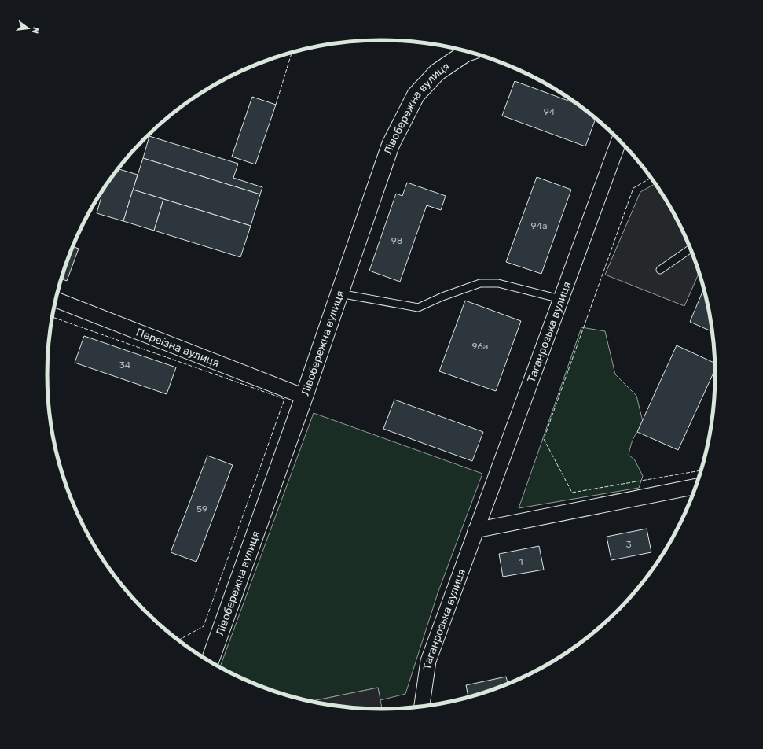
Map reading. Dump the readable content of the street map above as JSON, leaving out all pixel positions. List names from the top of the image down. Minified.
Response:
{"streets":{"main road":["Лівобережна вулиця"],"street":["Таганрозька вулиця","Переїзна вулиця"]},"crossings":[["Лівобережна вулиця","Переїзна вулиця"]],"house_numbers":["94","94а","98","96a","34","59","3","1"],"north":"right"}
